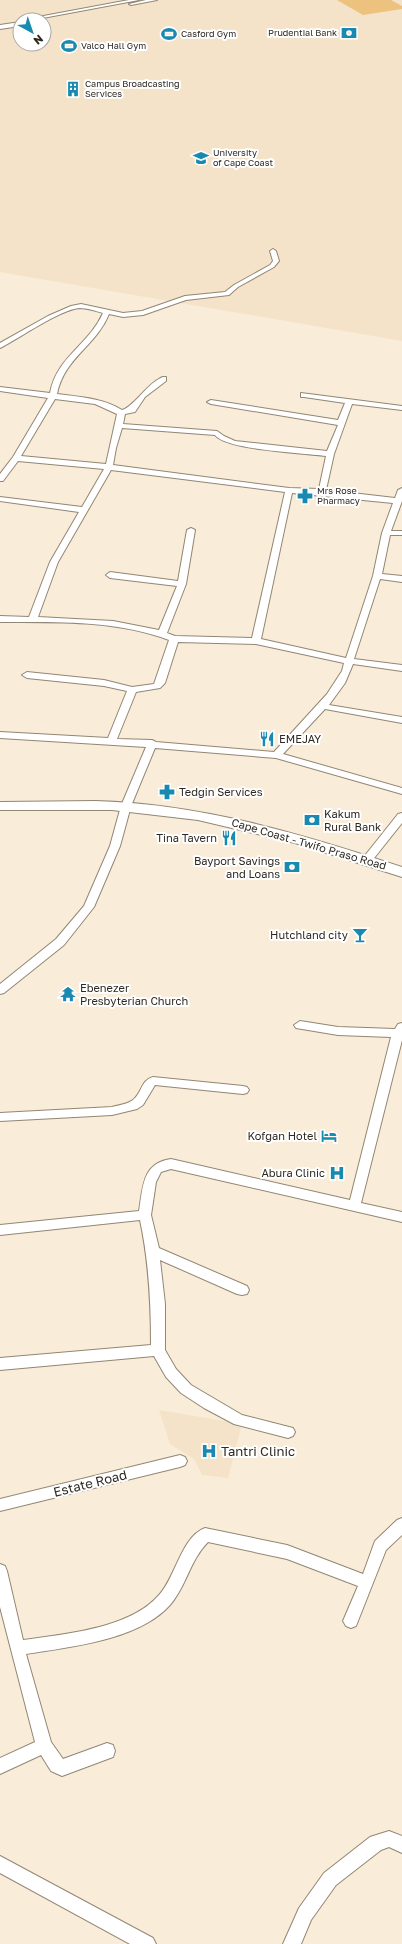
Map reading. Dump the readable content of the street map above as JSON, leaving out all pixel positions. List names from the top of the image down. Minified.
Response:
{"streets":{"main road":["Cape Coast - Twifo Praso Road"],"street":["Estate Road"]},"places":{"bank":["Prudential Bank","Kakum Rural Bank","Bayport Savings and Loans"],"sports":["Casford Gym","Valco Hall Gym"],"building":["Campus Broadcasting Services"],"school or university":["University of Cape Coast"],"pharmacy":["Mrs Rose Pharmacy","Tedgin Services"],"restaurant":["EMEJAY","Tina Tavern"],"bar":["Hutchland city"],"temple":["Ebenezer Presbyterian Church"],"hotel":["Kofgan Hotel"],"hospital":["Abura Clinic","Tantri Clinic"]},"north":"bottom right"}
